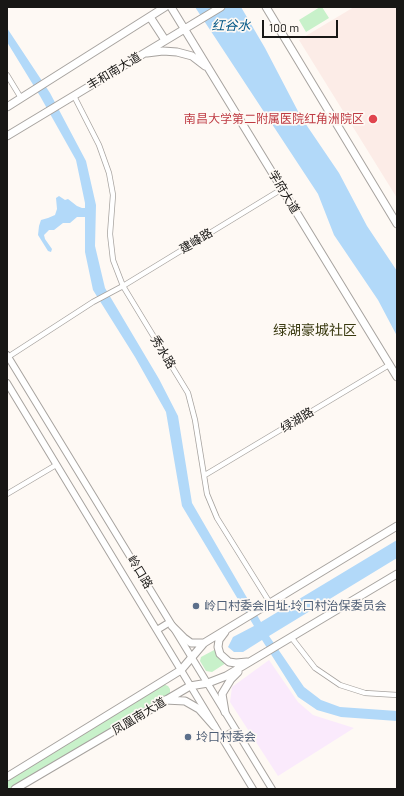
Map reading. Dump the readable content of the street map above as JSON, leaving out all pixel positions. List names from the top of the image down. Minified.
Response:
{"streets":{"main road":["丰和南大道","学府大道","凤凰南大道"],"street":["建峰路","秀水路","绿湖路","岭口路"]},"crossings":[["丰和南大道","学府大道"],["丰和南大道","秀水路"],["学府大道","建峰路"],["学府大道","绿湖路"],["建峰路","秀水路"],["建峰路","岭口路"],["秀水路","绿湖路"],["秀水路","凤凰南大道"],["岭口路","凤凰南大道"]],"districts":["绿湖豪城社区"],"water":["红谷水"],"places":["南昌大学第二附属医院红角洲院区","岭口村委会旧址·坽口村治保委员会","坽口村委会"],"scale_bar":"100 m"}
